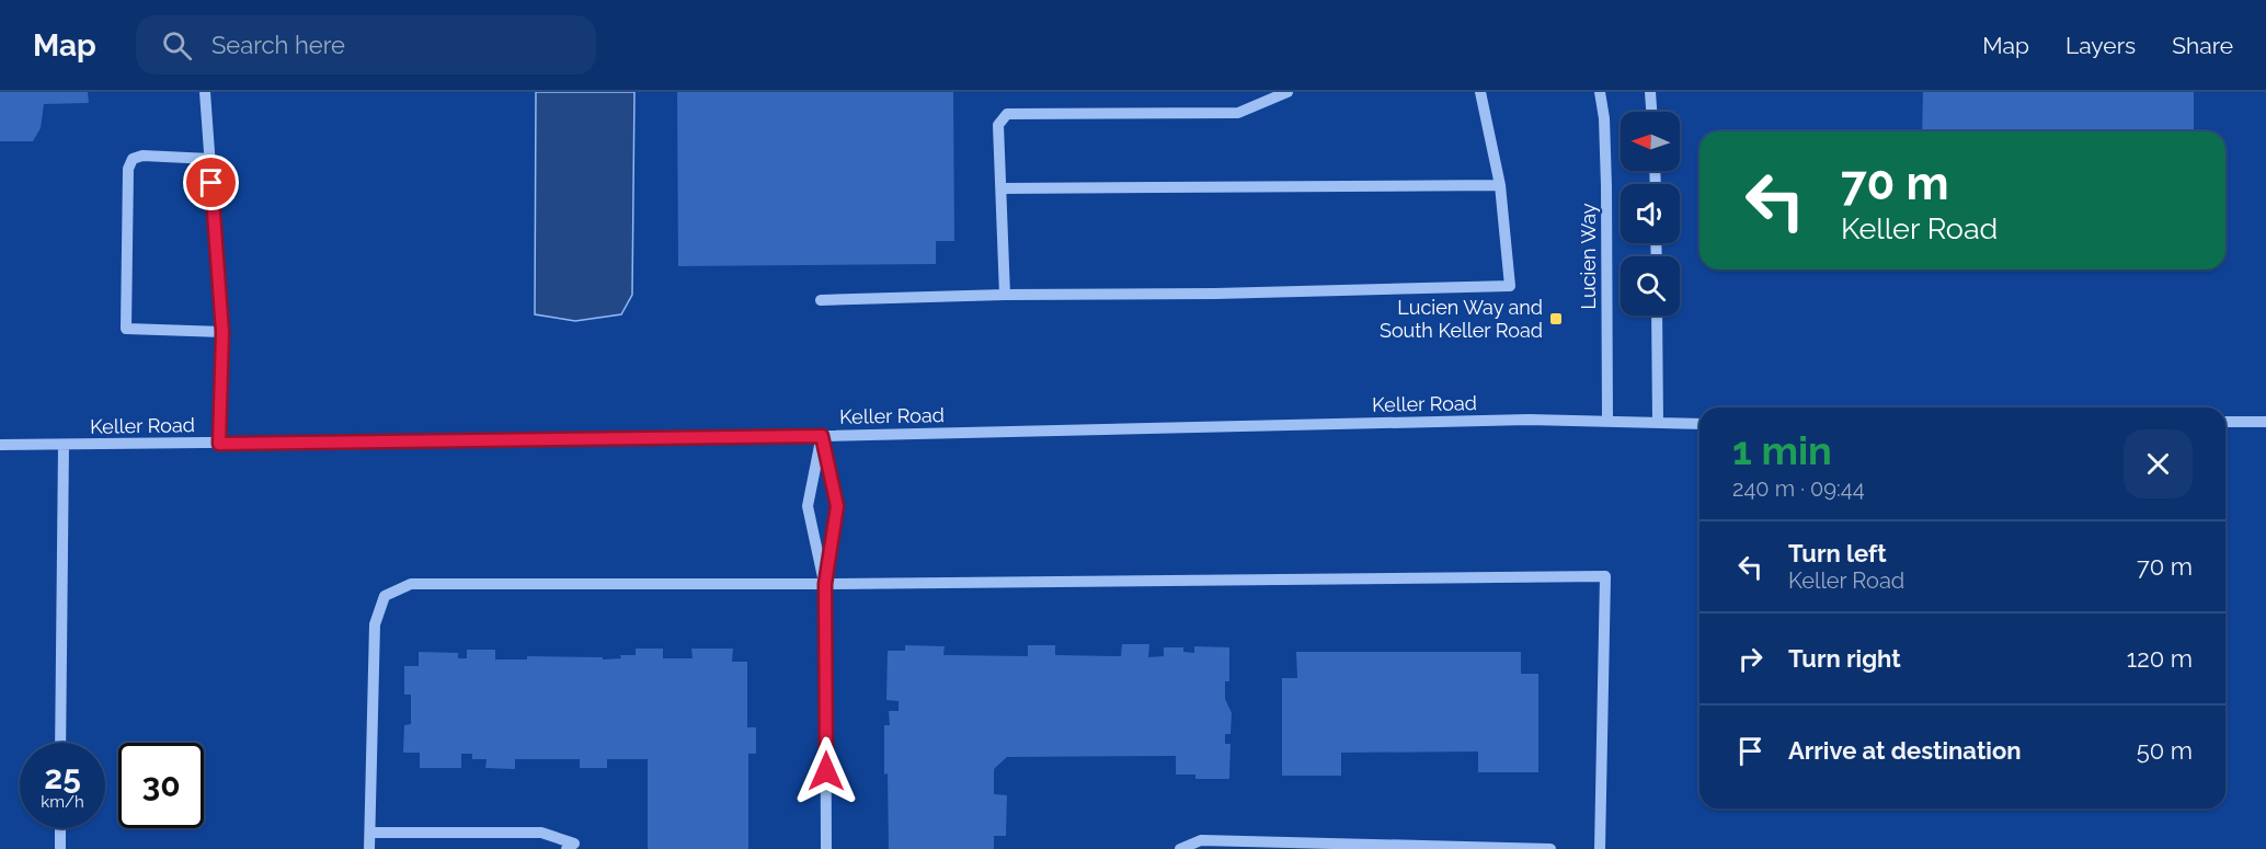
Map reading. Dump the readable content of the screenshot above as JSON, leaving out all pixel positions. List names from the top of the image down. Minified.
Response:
{"streets":{"street":["Lucien Way","Keller Road"]},"crossings":[["Lucien Way","Keller Road"]],"places":{"transit":["Lucien Way and South Keller Road"]},"north":"left","page":{"header":"Map","search":"Search here","nav":["Map","Layers","Share"],"turn":["70 m","Keller Road"],"heading":["1 min","240 m · 09:44"],"list":[{"name":"Turn left","note":"Keller Road","value":"70 m"},{"name":"Turn right","value":"120 m"},{"name":"Arrive at destination","value":"50 m"}],"speed":"25 km/h","limit":"30"}}
